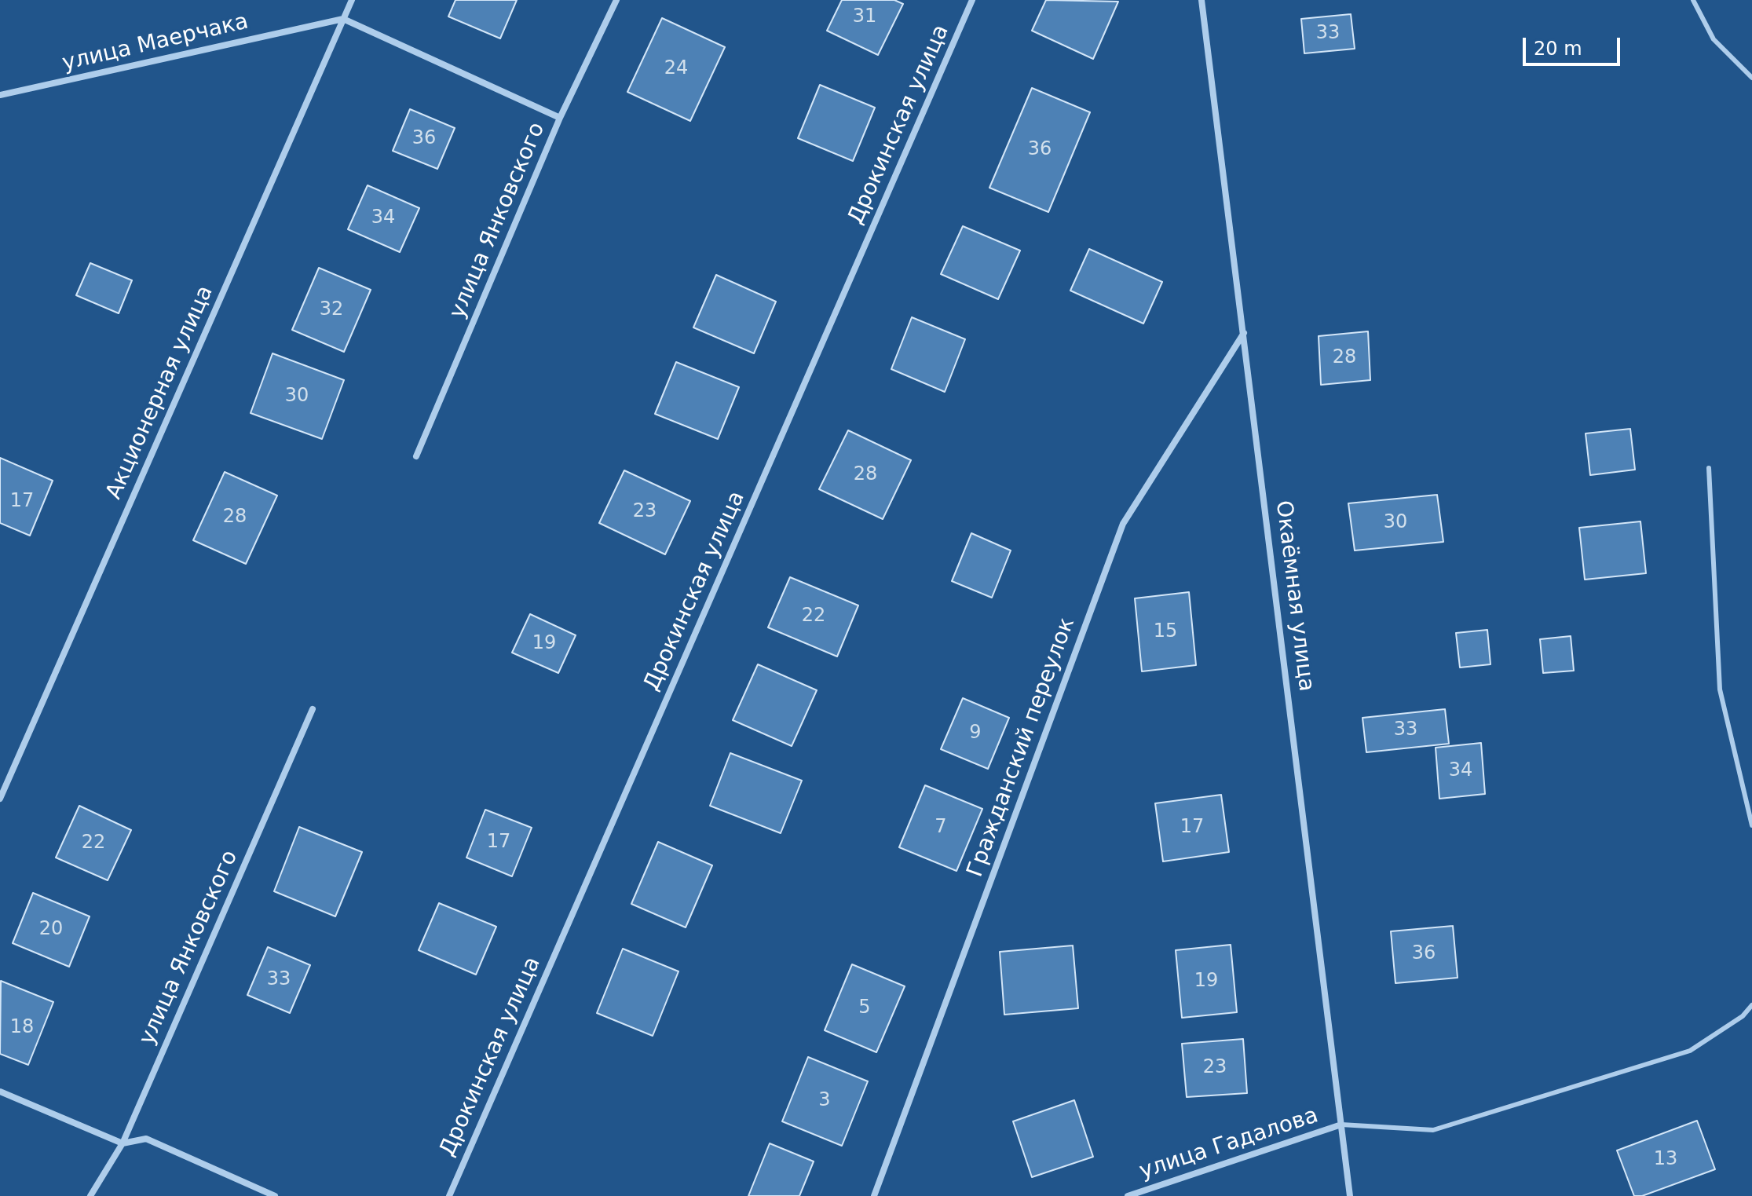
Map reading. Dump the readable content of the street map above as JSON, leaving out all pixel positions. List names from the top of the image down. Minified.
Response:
{"streets":{"street":["улица Маерчака","Дрокинская улица","улица Янковского","Акционерная улица","Окаёмная улица","Гражданский переулок","улица Гадалова"]},"crossings":[["улица Маерчака","Акционерная улица"],["Окаёмная улица","Гражданский переулок"],["Окаёмная улица","улица Гадалова"]],"house_numbers":["31","33","24","36","36","34","32","28","30","28","17","23","28","30","22","15","19","33","9","34","7","17","17","22","20","36","33","19","5","18","23","3","13"],"scale_bar":"20 m"}
